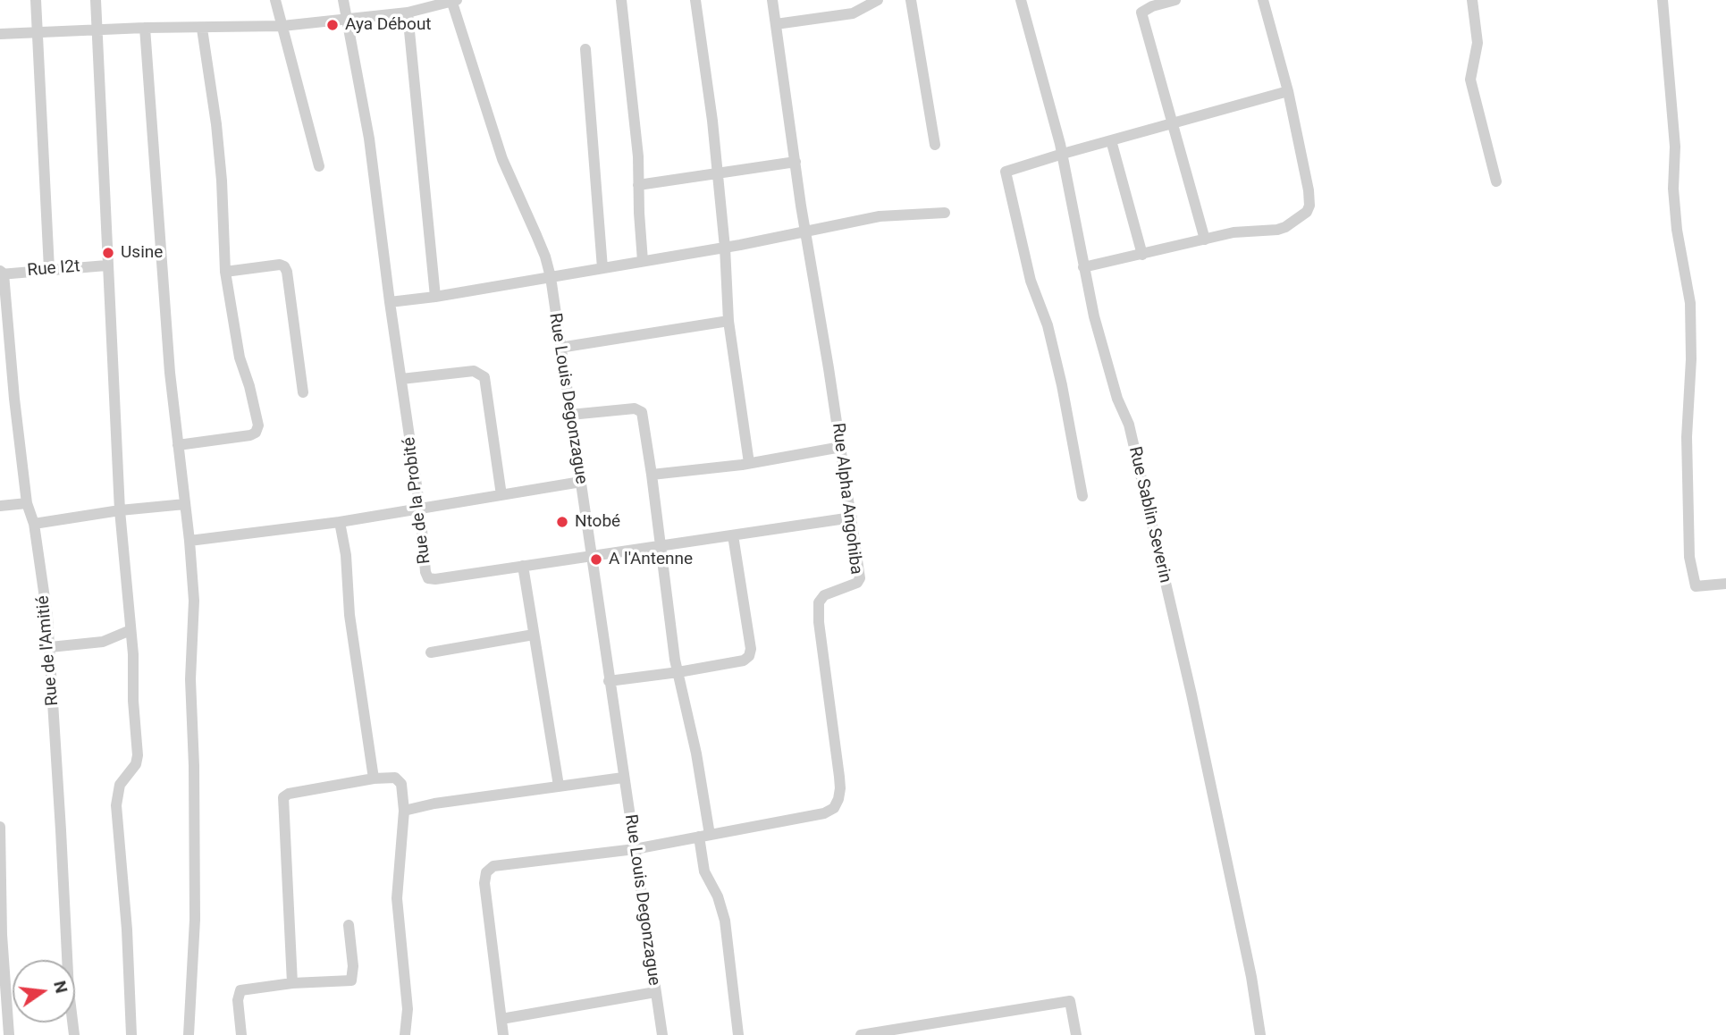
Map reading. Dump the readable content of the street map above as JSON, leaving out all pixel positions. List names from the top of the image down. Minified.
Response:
{"streets":{"street":["Rue I2t","Rue Louis Degonzague","Rue Alpha Angohiba","Rue de la Probité","Rue Sablin Severin","Rue de l'Amitié"]},"crossings":[["Rue I2t","Rue de l'Amitié"],["Rue Louis Degonzague","Rue Alpha Angohiba"],["Rue Louis Degonzague","Rue de la Probité"],["Rue Alpha Angohiba","Rue de la Probité"]],"places":["Aya Débout","Usine","Ntobé","A l'Antenne"],"north":"right"}
